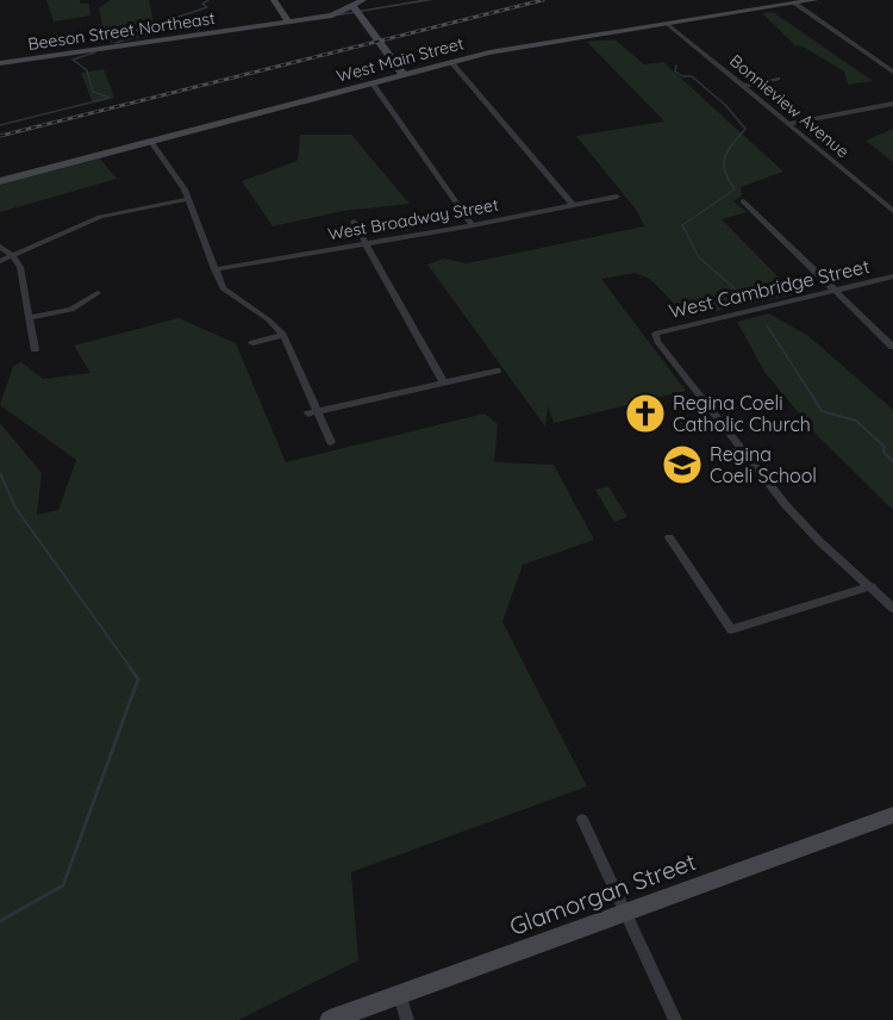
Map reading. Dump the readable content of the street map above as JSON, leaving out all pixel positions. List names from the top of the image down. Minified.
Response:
{"streets":{"street":["Beeson Street Northeast","West Main Street","Bonnieview Avenue","West Broadway Street","West Cambridge Street","Glamorgan Street"]},"crossings":[["West Main Street","Bonnieview Avenue"]],"places":{"church":["Regina Coeli Catholic Church"],"school or university":["Regina Coeli School"]}}
